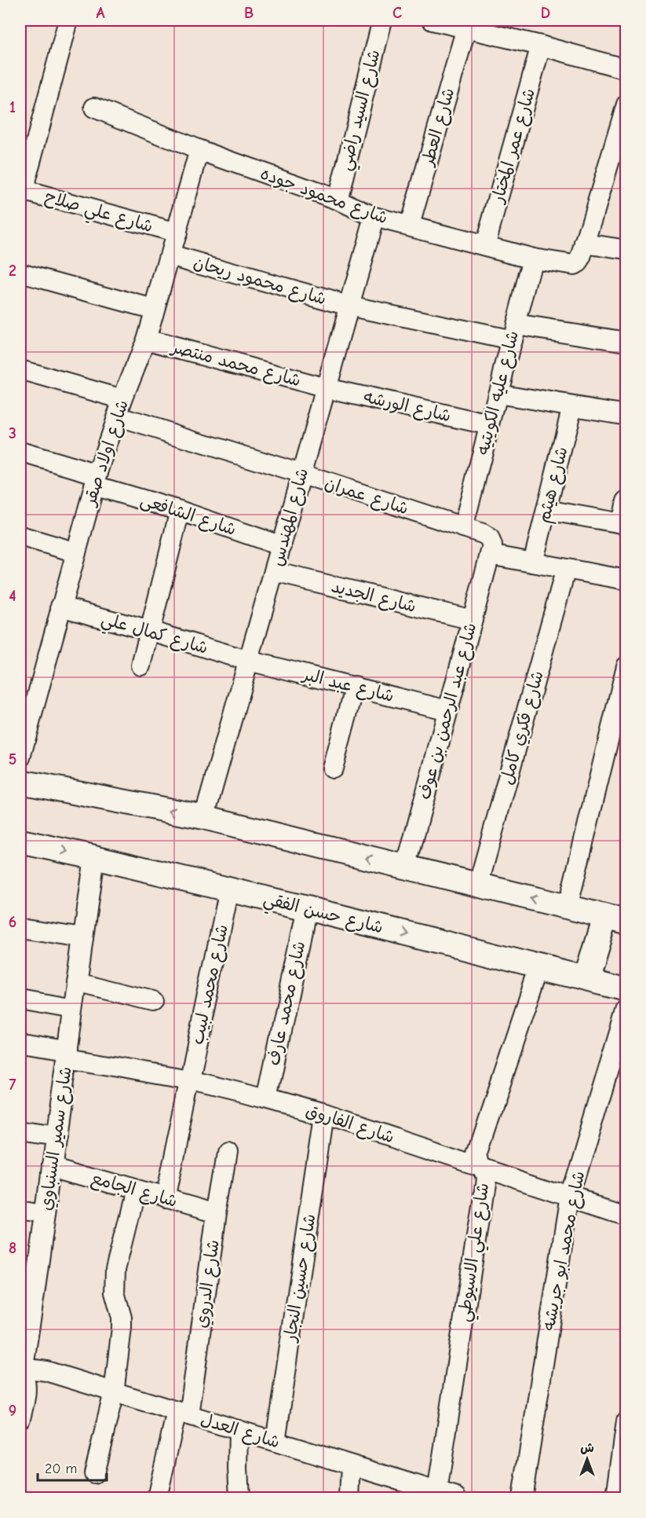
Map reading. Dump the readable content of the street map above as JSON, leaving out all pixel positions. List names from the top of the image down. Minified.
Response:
{"streets":{"street":["شارع السيد راضي","شارع العطر","شارع عمر المختار","شارع محمود جوده","شارع علي صلاح","شارع محمود ريحان","شارع محمد منتصر","شارع عليه الكويتيه","شارع الورشه","شارع اولاد صقر","شارع هيثم","شارع عمران","شارع الشافعى","شارع المهندس","شارع الجديد","شارع كمال علي","شارع عبد البر","شارع عبد الرحمن بن عوف","شارع فكري كامل","شارع حسن الفقي","شارع محمد لبيب","شارع محمد عارف","شارع الفاروق","شارع سمير السنباوي","شارع الجامع","شارع محمد ابو جريشه","شارع علي الاسيوطي","شارع حسين النجار","شارع الدروي","شارع العدل"]},"crossings":[["شارع السيد راضي","شارع محمود جوده"],["شارع العطر","شارع محمود جوده"],["شارع عمر المختار","شارع محمود جوده"],["شارع محمود جوده","شارع عليه الكويتيه"],["شارع محمود جوده","شارع اولاد صقر"],["شارع محمود جوده","شارع المهندس"],["شارع علي صلاح","شارع اولاد صقر"],["شارع محمود ريحان","شارع عليه الكويتيه"],["شارع محمود ريحان","شارع اولاد صقر"],["شارع محمود ريحان","شارع المهندس"],["شارع محمد منتصر","شارع الورشه"],["شارع محمد منتصر","شارع اولاد صقر"],["شارع محمد منتصر","شارع المهندس"],["شارع عليه الكويتيه","شارع الورشه"],["شارع عليه الكويتيه","شارع عمران"],["شارع الورشه","شارع المهندس"],["شارع اولاد صقر","شارع عمران"],["شارع اولاد صقر","شارع الشافعى"],["شارع اولاد صقر","شارع كمال علي"],["شارع عمران","شارع المهندس"],["شارع عمران","شارع عبد الرحمن بن عوف"],["شارع الشافعى","شارع المهندس"],["شارع المهندس","شارع الجديد"],["شارع المهندس","شارع كمال علي"],["شارع المهندس","شارع عبد البر"],["شارع الجديد","شارع عبد الرحمن بن عوف"],["شارع كمال علي","شارع عبد البر"],["شارع عبد البر","شارع عبد الرحمن بن عوف"],["شارع حسن الفقي","شارع محمد لبيب"],["شارع حسن الفقي","شارع محمد عارف"],["شارع حسن الفقي","شارع سمير السنباوي"],["شارع حسن الفقي","شارع علي الاسيوطي"],["شارع محمد لبيب","شارع الفاروق"],["شارع محمد لبيب","شارع الجامع"],["شارع محمد عارف","شارع الفاروق"],["شارع الفاروق","شارع سمير السنباوي"],["شارع الفاروق","شارع محمد ابو جريشه"],["شارع الفاروق","شارع علي الاسيوطي"],["شارع الفاروق","شارع حسين النجار"],["شارع سمير السنباوي","شارع الجامع"],["شارع سمير السنباوي","شارع العدل"],["شارع الجامع","شارع الدروي"],["شارع علي الاسيوطي","شارع العدل"],["شارع حسين النجار","شارع العدل"],["شارع الدروي","شارع العدل"]],"scale_bar":"20 m","north":"top","grid":{"columns":["A","B","C","D"],"rows":["1","2","3","4","5","6","7","8","9"]}}
